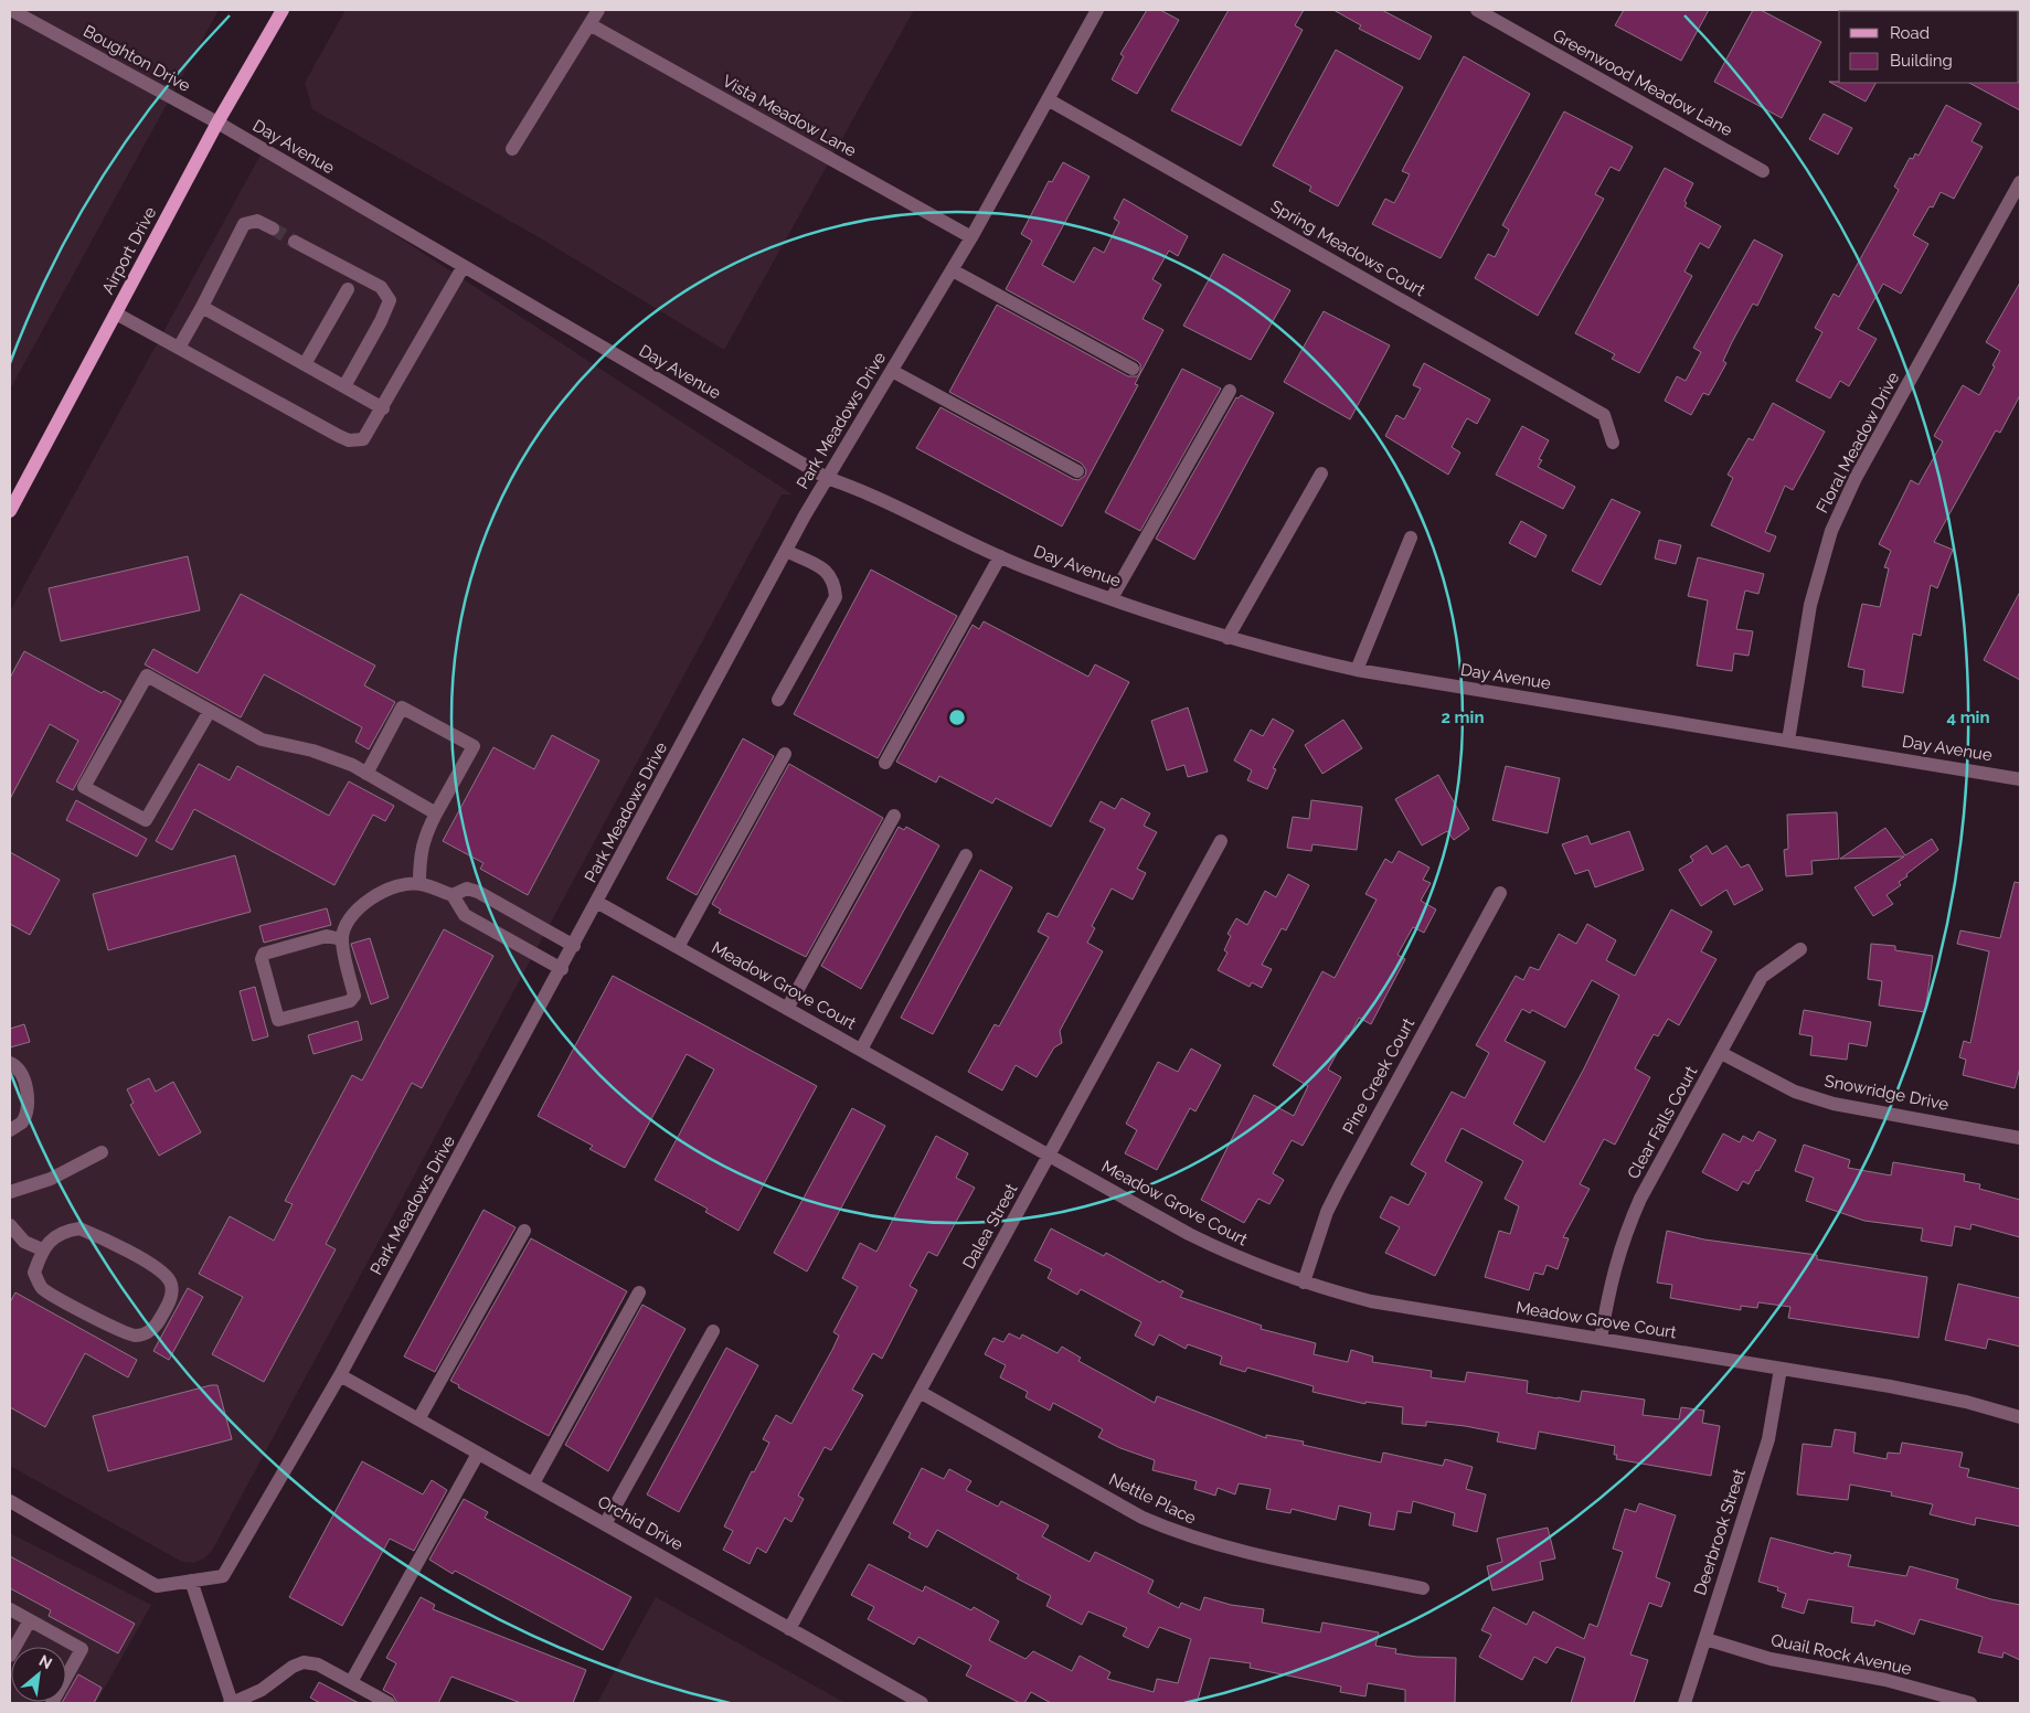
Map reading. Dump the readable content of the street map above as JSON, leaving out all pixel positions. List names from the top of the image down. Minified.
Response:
{"streets":{"main road":["Airport Drive"],"street":["Boughton Drive","Greenwood Meadow Lane","Vista Meadow Lane","Day Avenue","Spring Meadows Court","Park Meadows Drive","Floral Meadow Drive","Meadow Grove Court","Pine Creek Court","Snowridge Drive","Clear Falls Court","Dalea Street","Nettle Place","Orchid Drive","Deerbrook Street","Quail Rock Avenue"]},"crossings":[["Boughton Drive","Day Avenue"],["Boughton Drive","Airport Drive"],["Vista Meadow Lane","Park Meadows Drive"],["Day Avenue","Airport Drive"],["Day Avenue","Park Meadows Drive"],["Day Avenue","Floral Meadow Drive"],["Spring Meadows Court","Park Meadows Drive"],["Park Meadows Drive","Meadow Grove Court"],["Park Meadows Drive","Orchid Drive"],["Meadow Grove Court","Pine Creek Court"],["Meadow Grove Court","Clear Falls Court"],["Meadow Grove Court","Dalea Street"],["Meadow Grove Court","Deerbrook Street"],["Snowridge Drive","Clear Falls Court"],["Dalea Street","Nettle Place"],["Dalea Street","Orchid Drive"],["Deerbrook Street","Quail Rock Avenue"]],"legend":["Road","Building"],"north":"top right","rings":["2 min","4 min"]}
